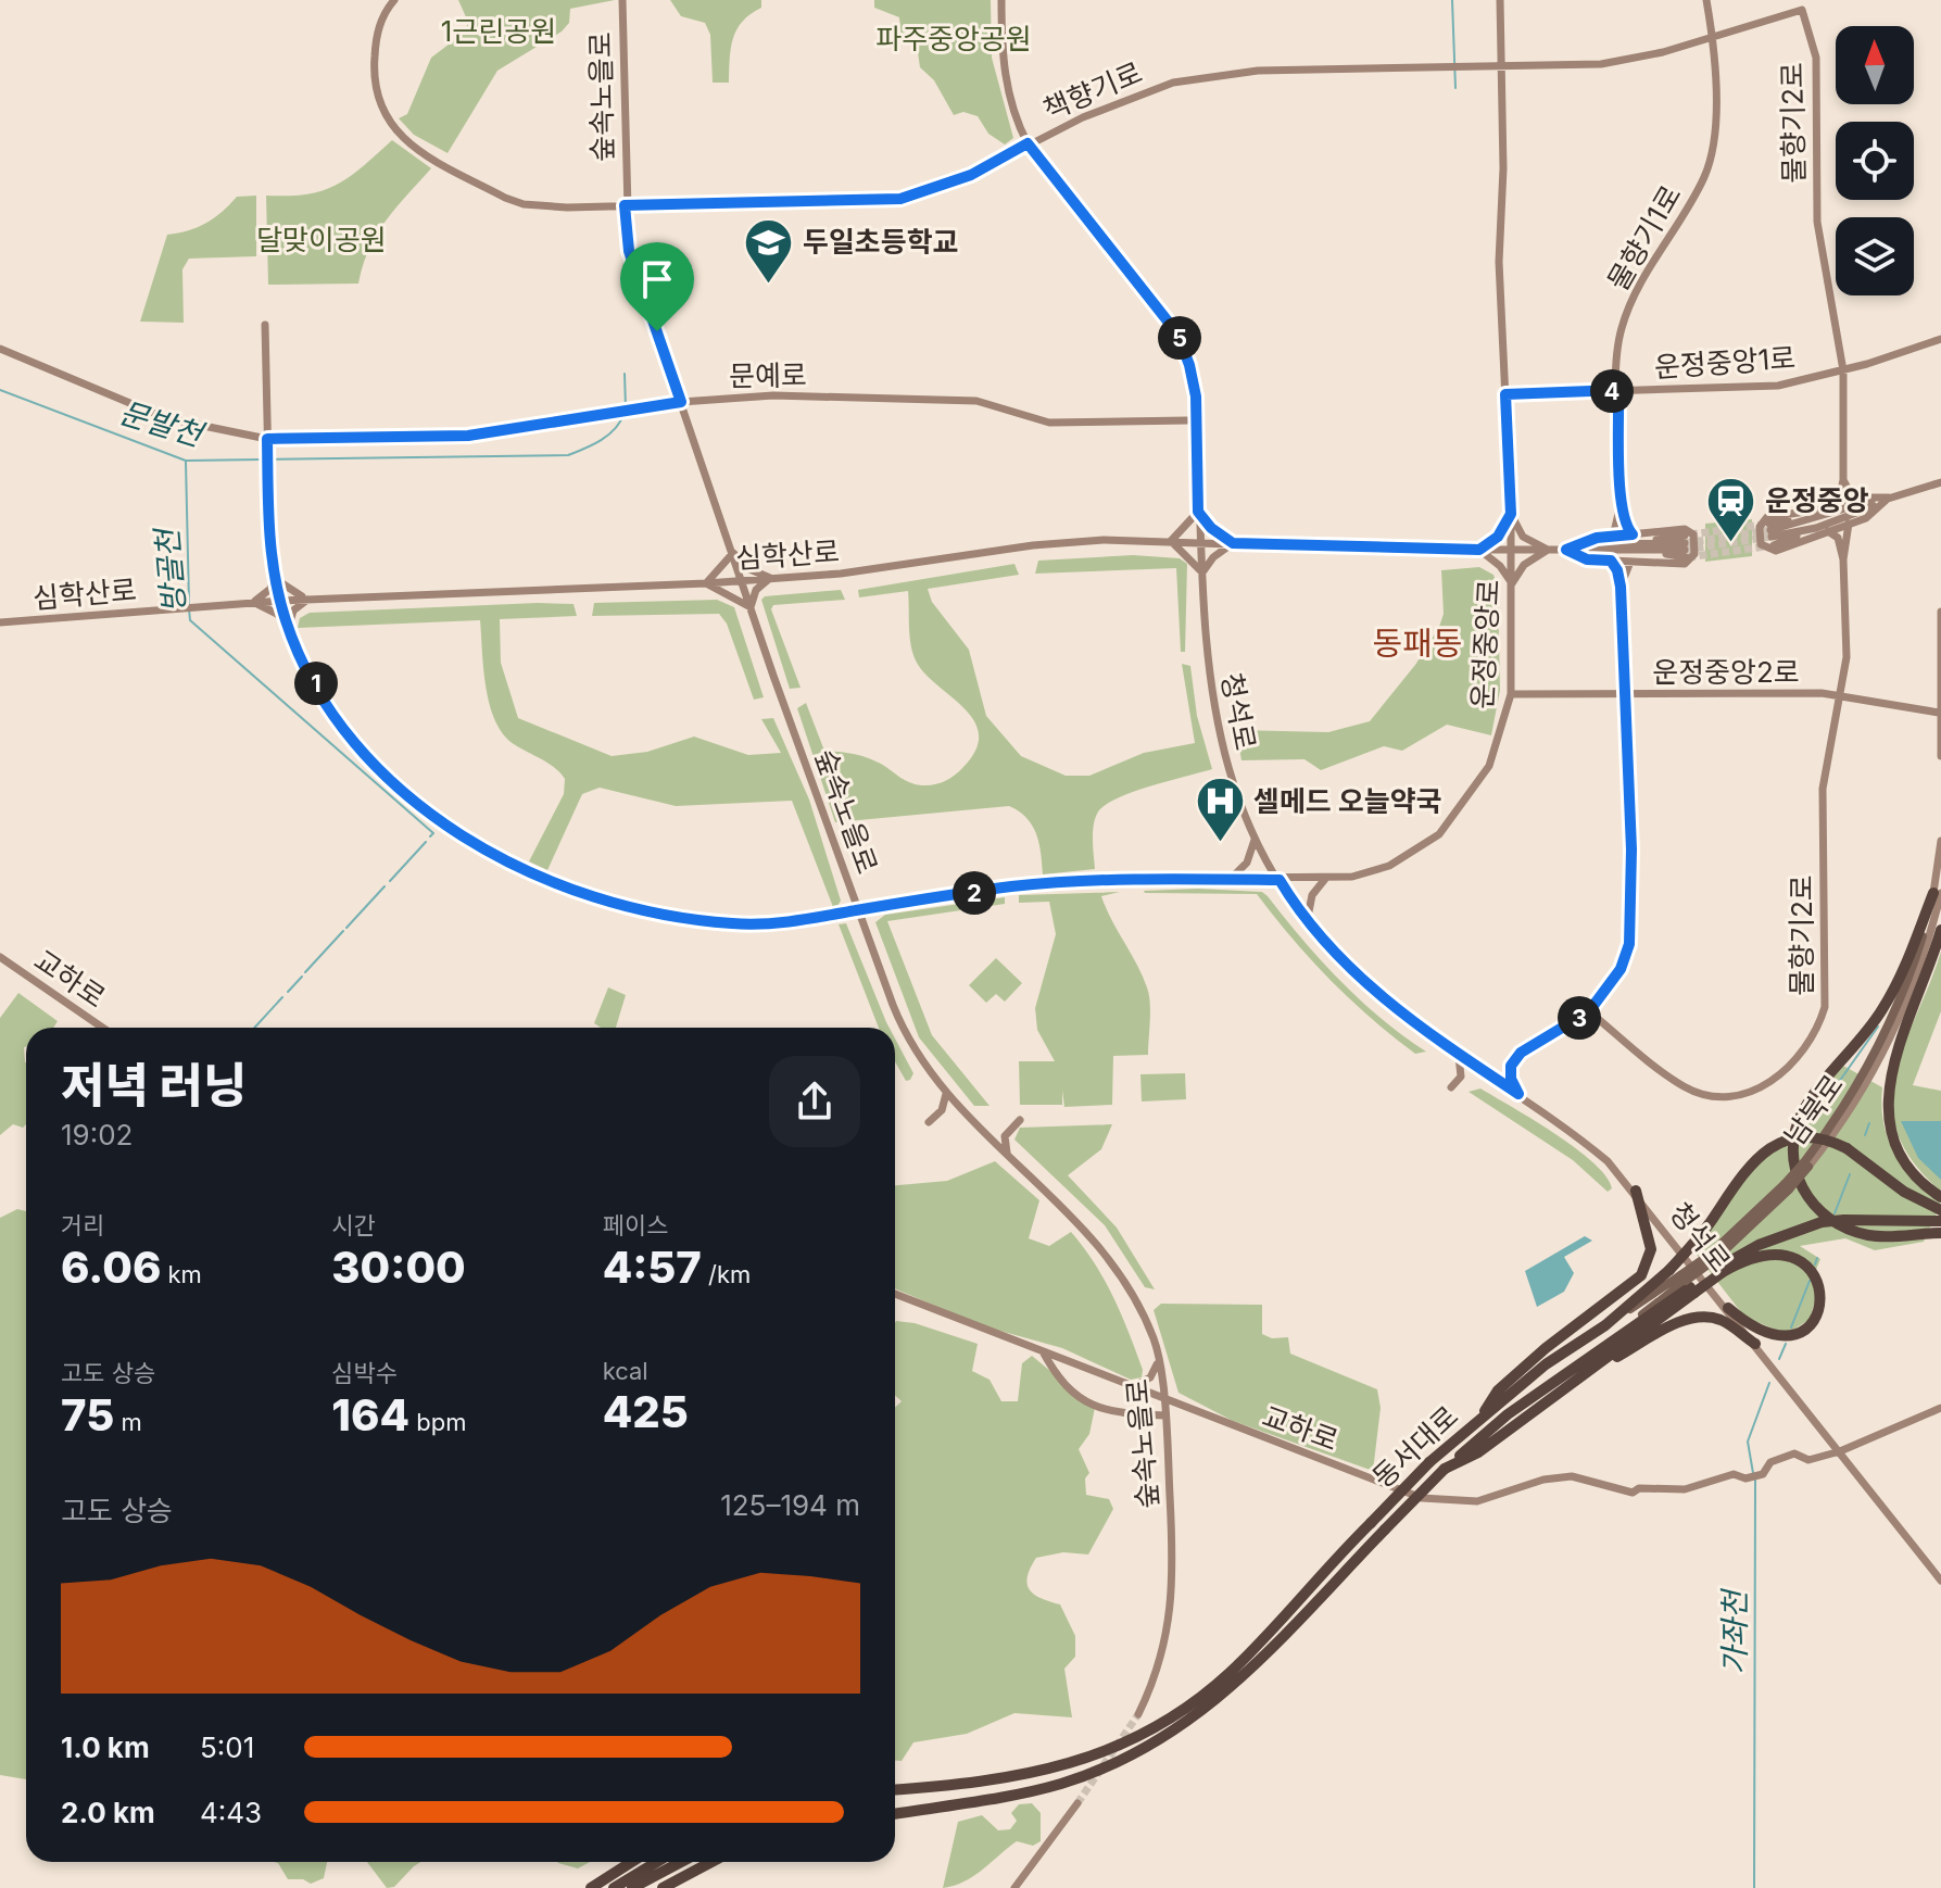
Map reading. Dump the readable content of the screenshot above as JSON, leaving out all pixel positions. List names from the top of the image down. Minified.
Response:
{"streets":{"highway":["동서대로"],"main road":["남북로"],"street":["책향기로","숲속노을로","물향기2로","물향기1로","운정중앙1로","문예로","심학산로","운정중앙로","운정중앙2로","청석로","교하로"]},"crossings":[["책향기로","숲속노을로"],["책향기로","물향기2로"],["책향기로","청석로"],["숲속노을로","문예로"],["숲속노을로","심학산로"],["숲속노을로","운정중앙로"],["숲속노을로","교하로"],["물향기2로","물향기1로"],["물향기2로","운정중앙1로"],["물향기2로","운정중앙로"],["물향기2로","운정중앙2로"],["물향기1로","운정중앙1로"],["운정중앙1로","운정중앙로"],["문예로","운정중앙로"],["심학산로","운정중앙로"],["심학산로","청석로"],["운정중앙로","운정중앙2로"],["운정중앙로","청석로"],["청석로","교하로"],["남북로","동서대로"]],"districts":["동패동"],"water":["문발천","방골천","가좌천"],"parks":["1근린공원","파주중앙공원","달맞이공원"],"places":{"school or university":["두일초등학교"],"station":["운정중앙"],"hospital":["셀메드 오늘약국"]},"north":"top","page":{"pins":["5","4","1","2","3"],"heading":["저녁 러닝","19:02"],"stats":[["거리","6.06 km"],["시간","30:00"],["페이스","4:57 /km"],["고도 상승","75 m"],["심박수","164 bpm"],["kcal","425"]],"chart":["고도 상승","125–194 m"],"list":[{"name":"1.0 km","note":"5:01"},{"name":"2.0 km","note":"4:43"}]}}
